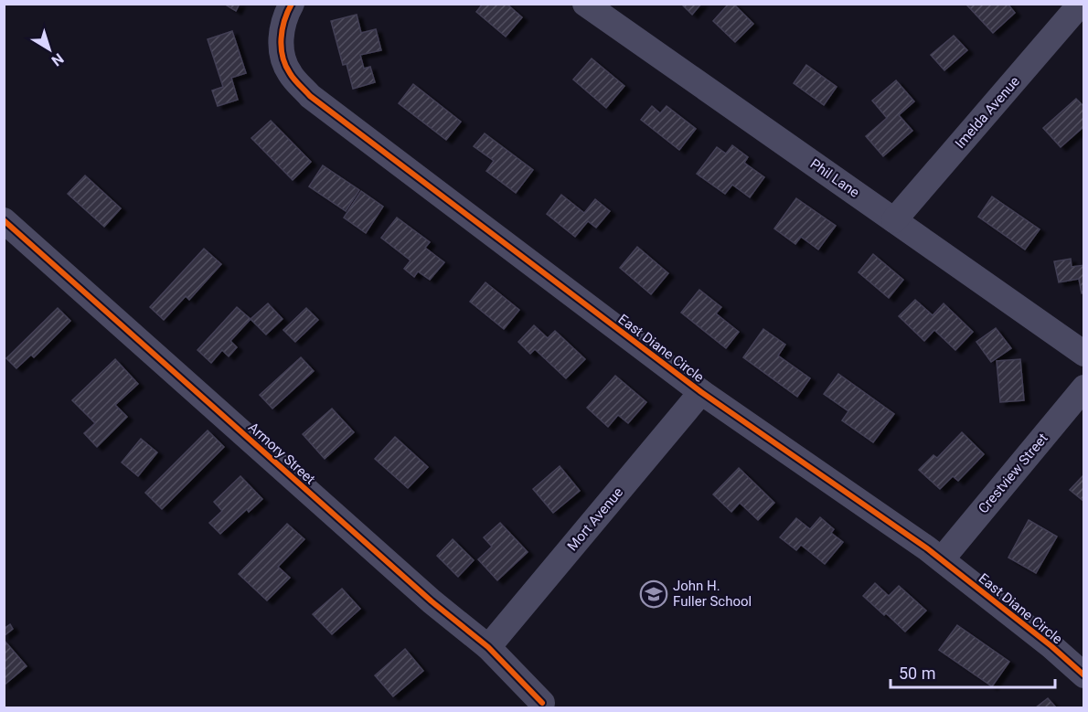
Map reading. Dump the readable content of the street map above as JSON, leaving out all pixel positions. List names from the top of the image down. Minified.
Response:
{"streets":{"street":["Imelda Avenue","Phil Lane","East Diane Circle","Armory Street","Crestview Street","Mort Avenue"]},"crossings":[["Imelda Avenue","Phil Lane"],["East Diane Circle","Crestview Street"],["East Diane Circle","Mort Avenue"],["Armory Street","Mort Avenue"]],"places":{"school or university":["John H. Fuller School"]},"scale_bar":"50 m","north":"bottom right"}
